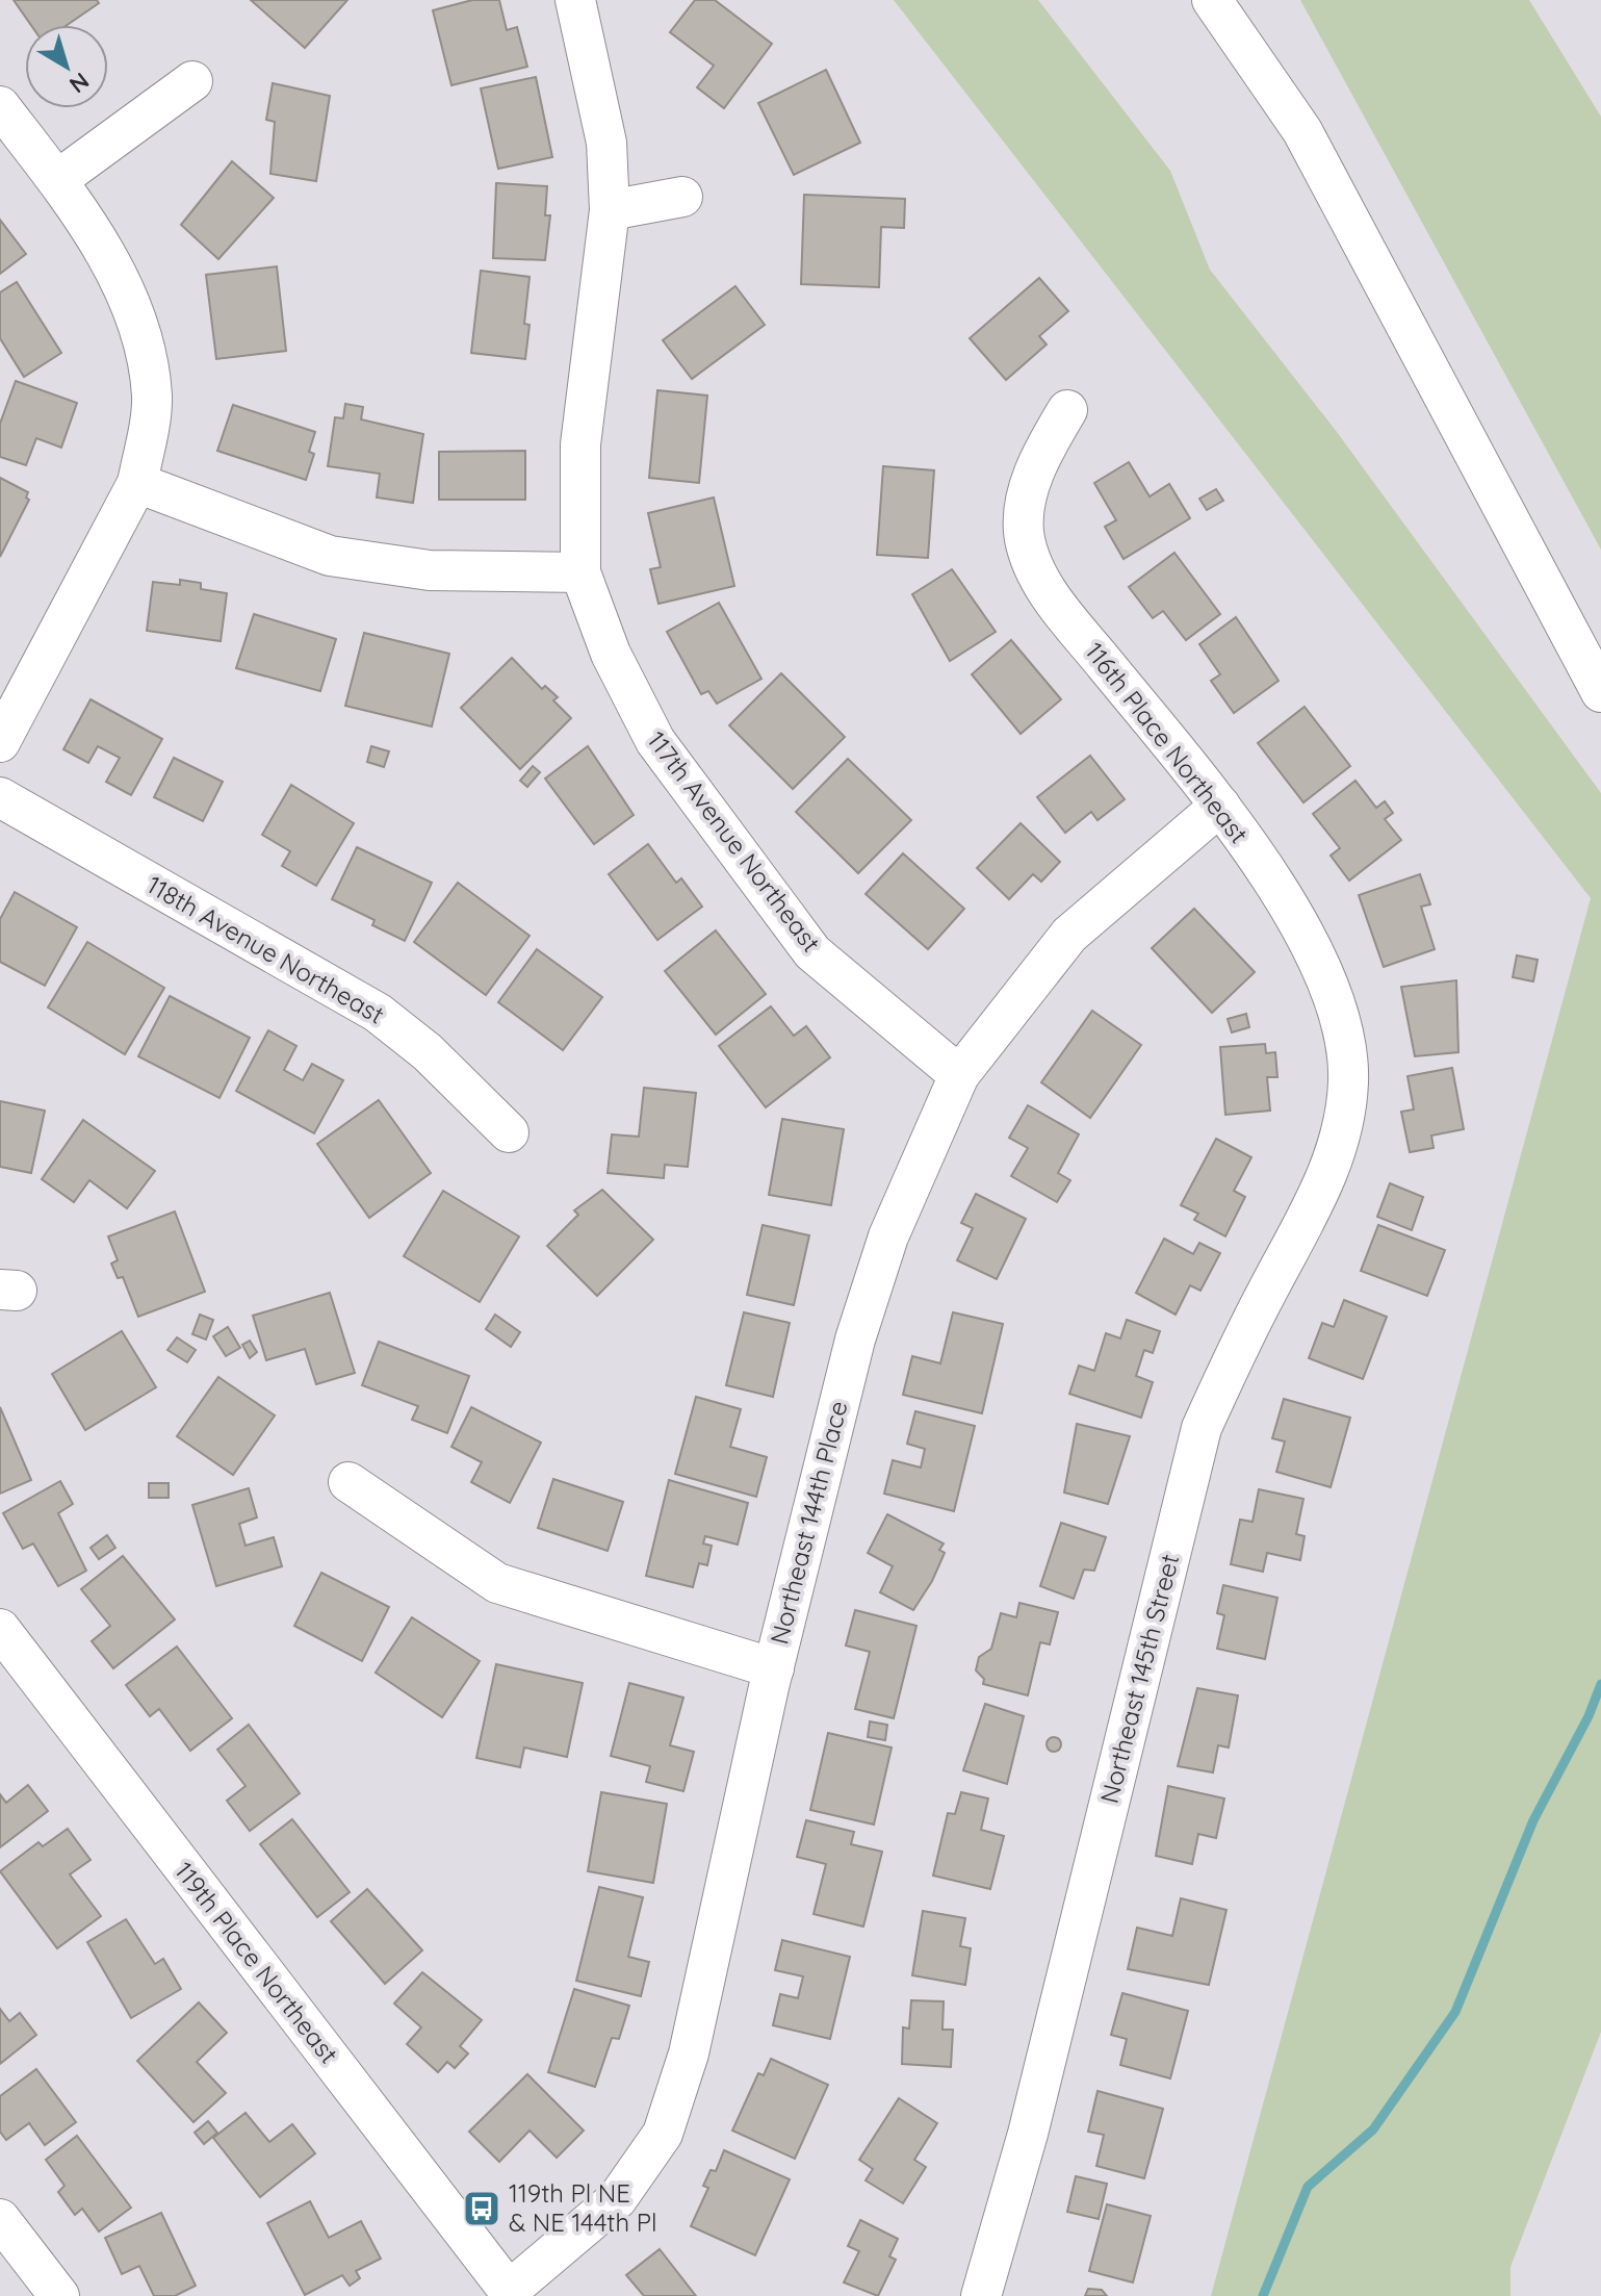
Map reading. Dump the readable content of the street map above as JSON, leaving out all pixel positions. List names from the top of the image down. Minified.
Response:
{"streets":{"street":["116th Place Northeast","117th Avenue Northeast","118th Avenue Northeast","Northeast 144th Place","Northeast 145th Street","119th Place Northeast"]},"crossings":[["116th Place Northeast","Northeast 144th Place"],["116th Place Northeast","Northeast 145th Street"],["117th Avenue Northeast","Northeast 144th Place"],["Northeast 144th Place","119th Place Northeast"]],"places":{"bus stop":["119th Pl NE & NE 144th Pl"]},"north":"bottom right"}
